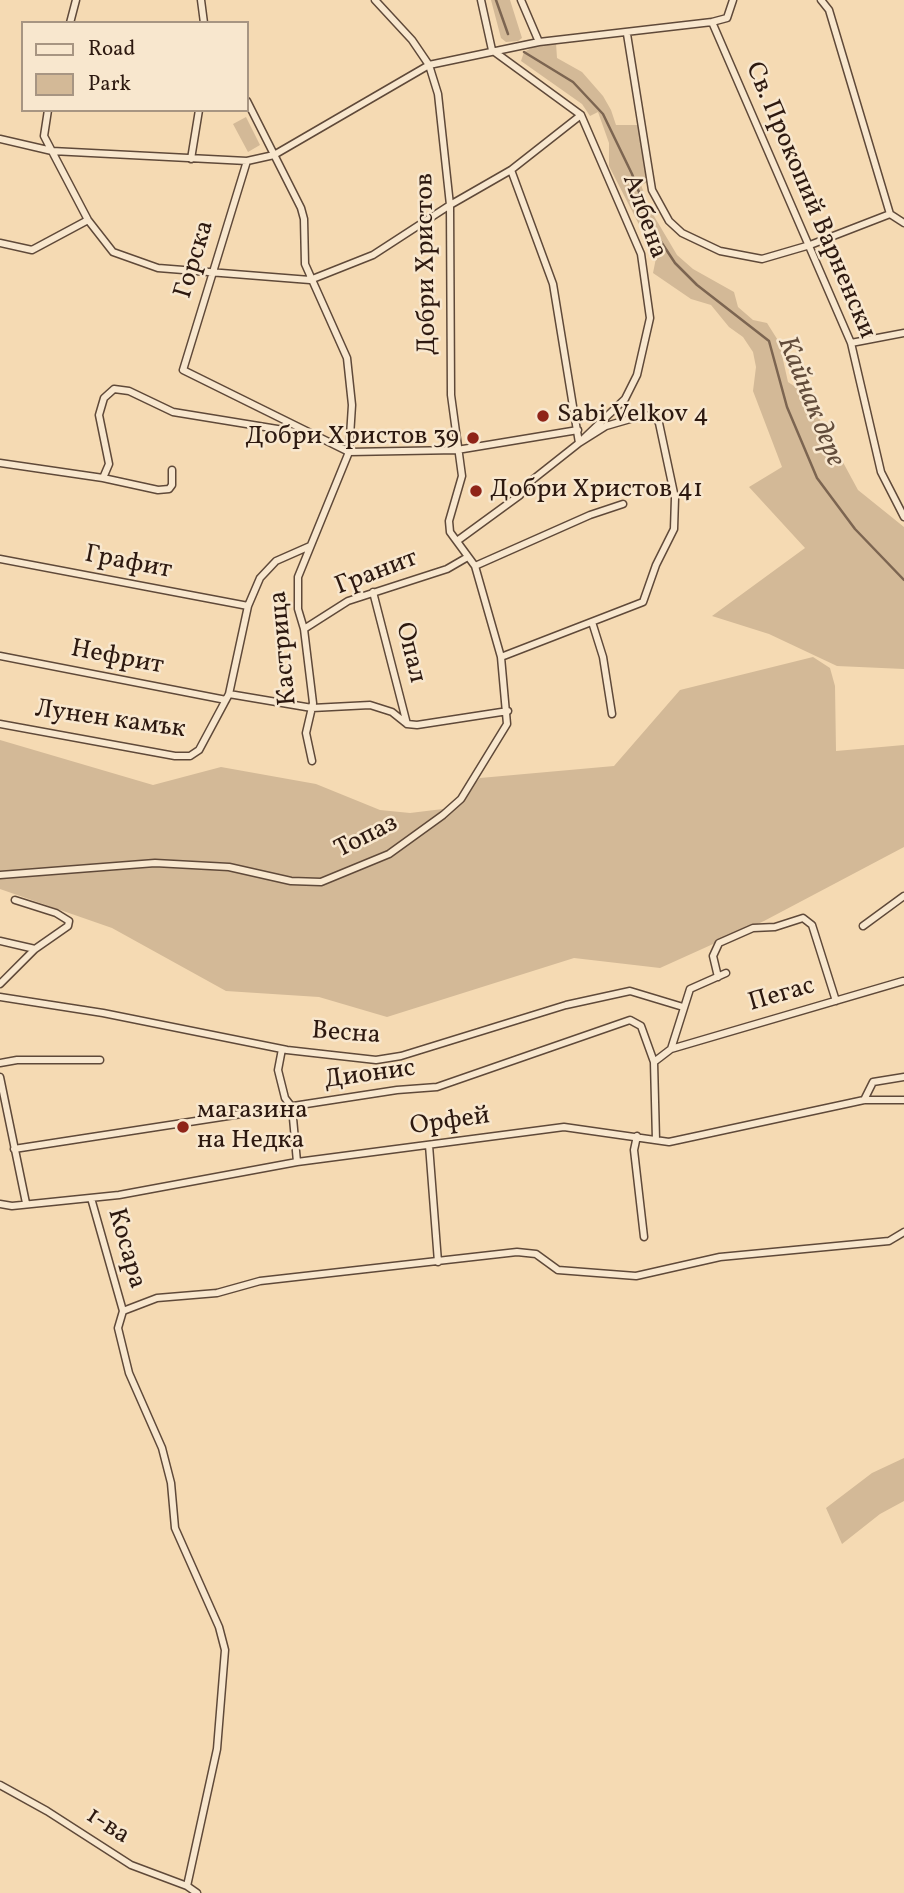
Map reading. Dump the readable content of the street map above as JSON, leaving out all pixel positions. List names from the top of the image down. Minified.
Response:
{"streets":{"street":["Св. Прокопий Варненски","Албена","Горска","Добри Христов","Графит","Гранит","Кастрица","Опал","Нефрит","Лунен камък","Топаз","Пегас","Весна","Дионис","Орфей","Косара","1-ва"]},"crossings":[["Албена","Добри Христов"],["Гранит","Кастрица"],["Гранит","Опал"],["Кастрица","Нефрит"],["Опал","Нефрит"],["Нефрит","Лунен камък"],["Дионис","Орфей"],["Орфей","Косара"],["Косара","1-ва"]],"water":["Кайнак дере"],"places":["Sabi Velkov 4","Добри Христов 39","Добри Христов 41","магазина на Недка"],"legend":["Road","Park"]}
